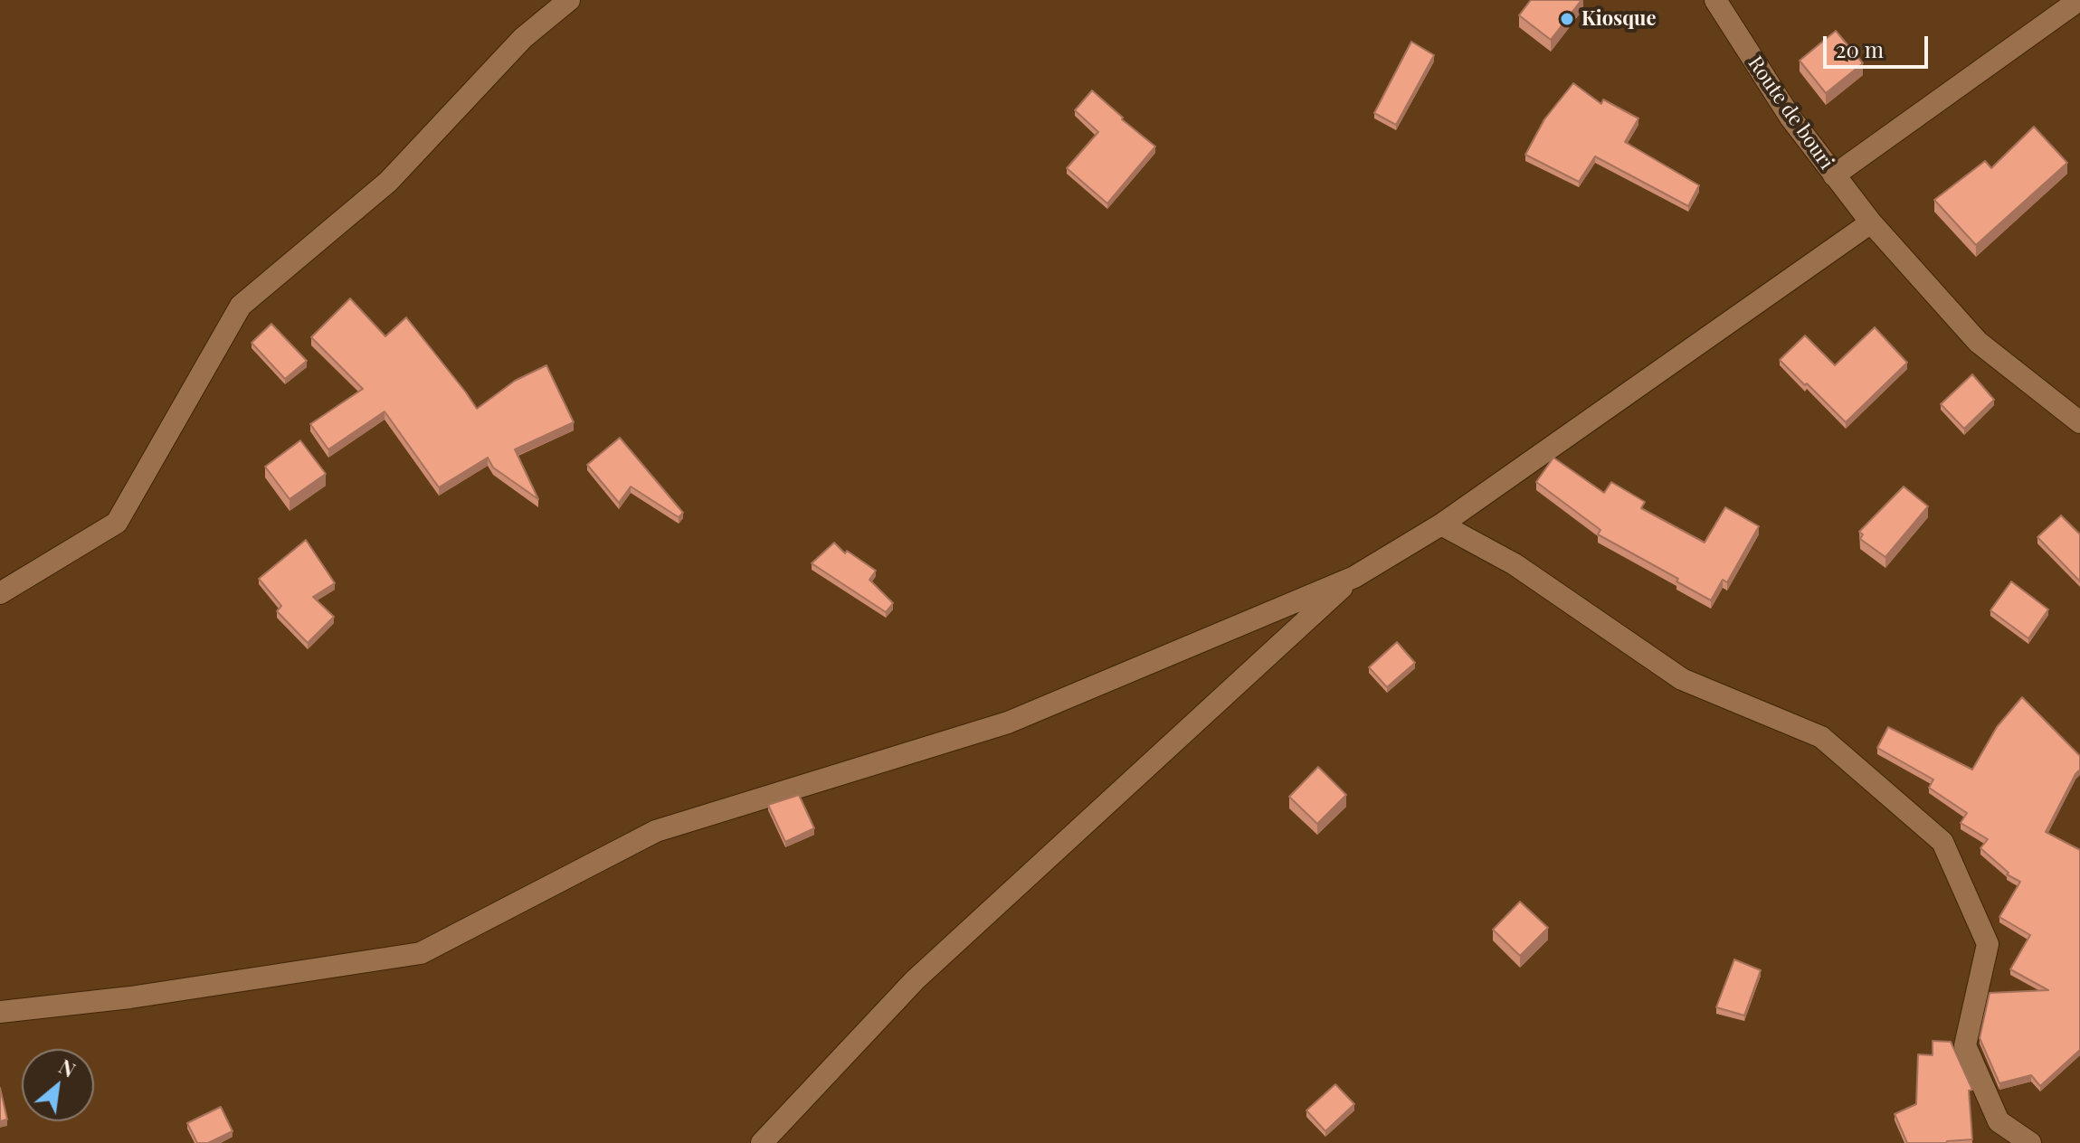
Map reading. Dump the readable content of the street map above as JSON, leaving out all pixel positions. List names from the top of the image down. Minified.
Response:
{"streets":{"street":["Route de bouri"]},"places":["Kiosque"],"scale_bar":"20 m","north":"top right"}
